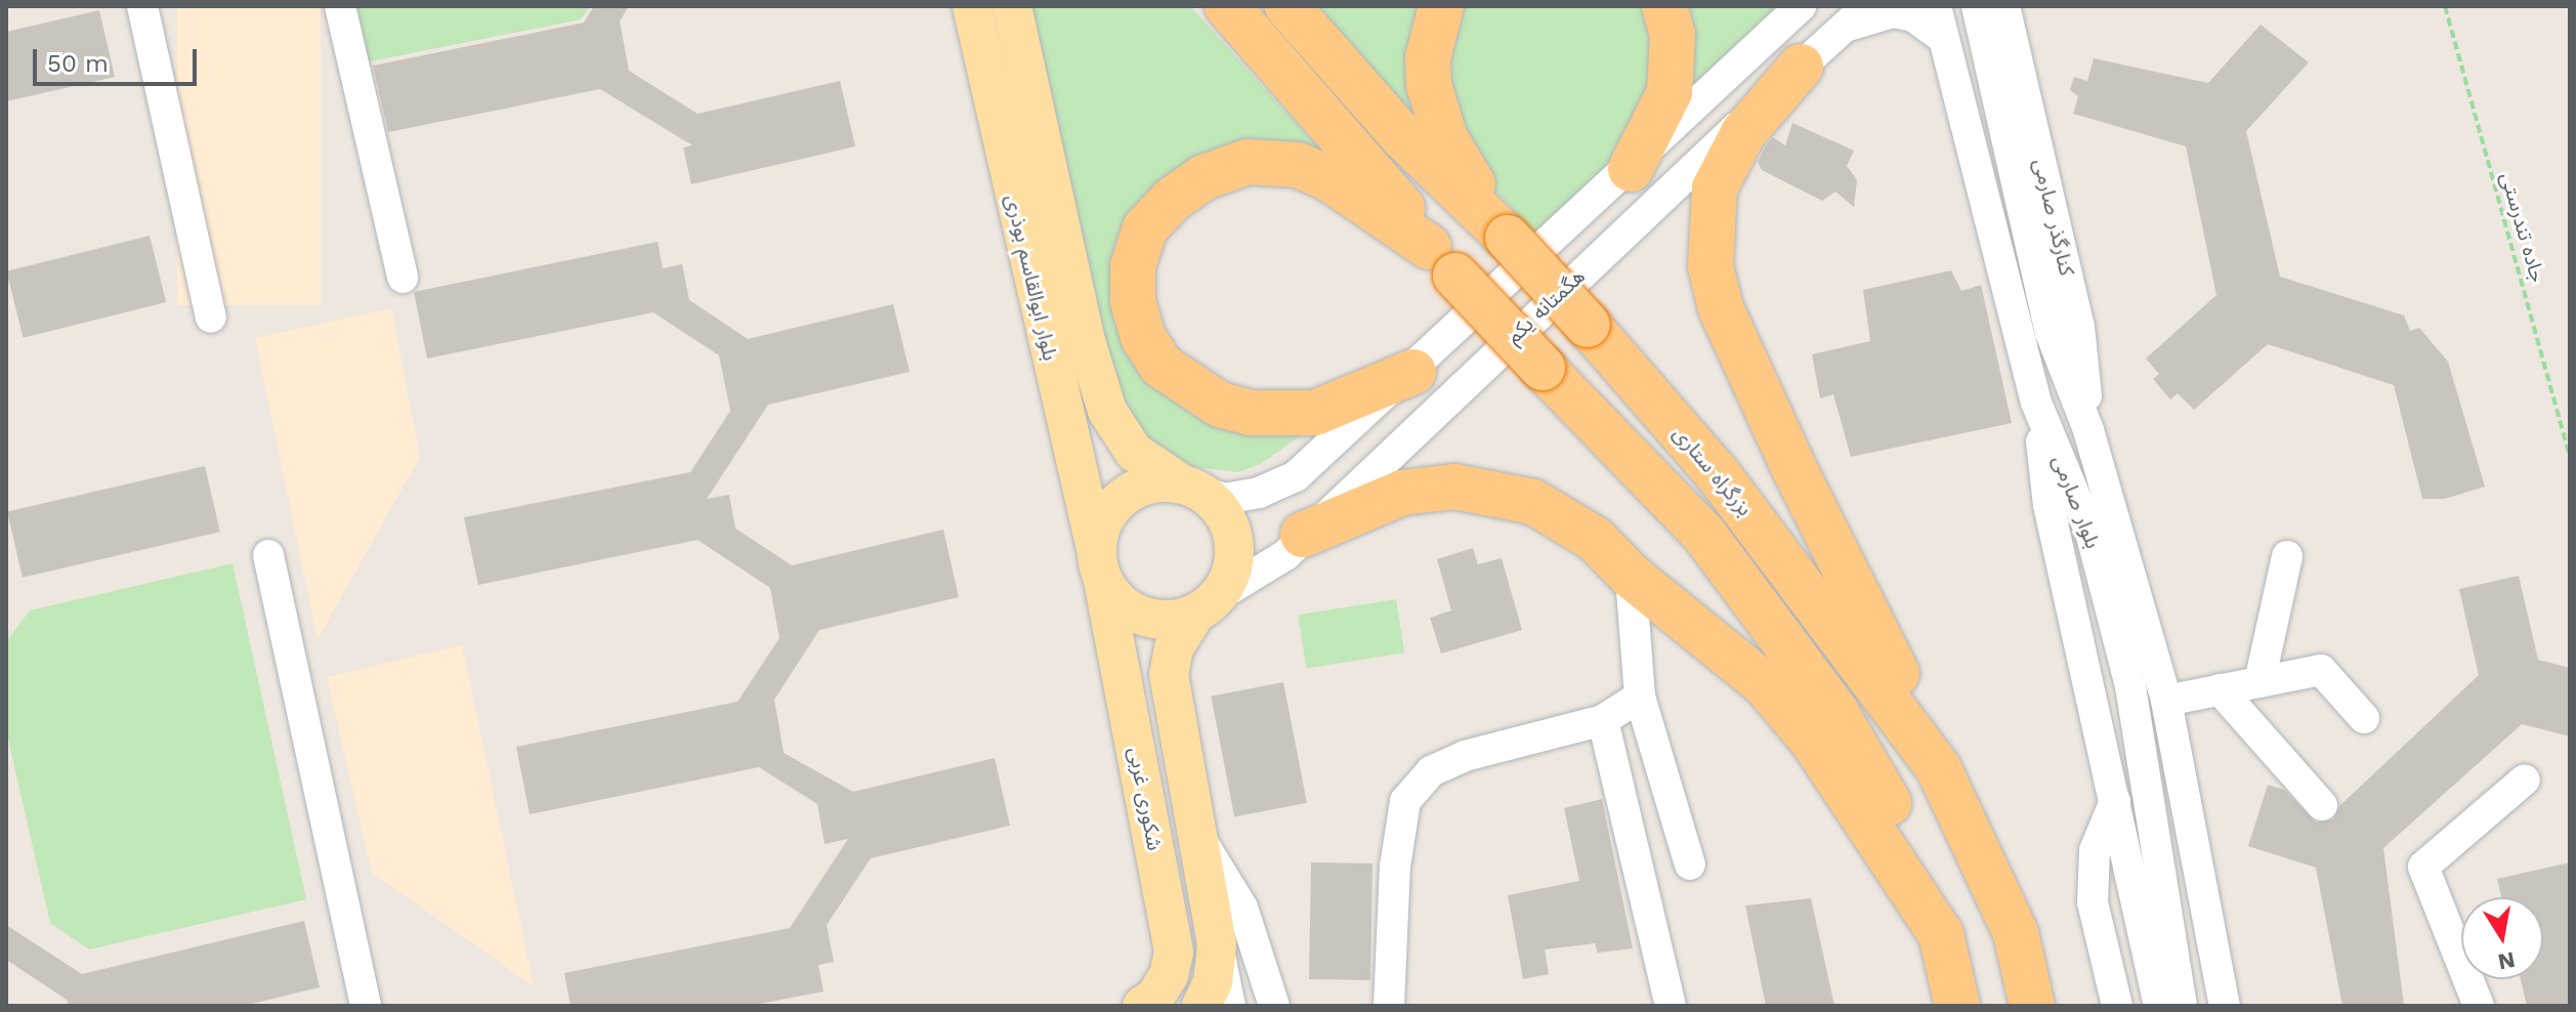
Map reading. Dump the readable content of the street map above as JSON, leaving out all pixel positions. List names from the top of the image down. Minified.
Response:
{"streets":{"highway":["بزرگراه ستاری"],"main road":["بلوار ابوالقاسم بوذری","شکوری غربی"],"street":["کنارگذر صارمی","هگمتانه یکم","بلوار صارمی"],"path":["جاده تندرستی"]},"crossings":[["کنارگذر صارمی","بلوار صارمی"],["بلوار ابوالقاسم بوذری","هگمتانه یکم"],["بلوار ابوالقاسم بوذری","شکوری غربی"],["هگمتانه یکم","شکوری غربی"]],"scale_bar":"50 m","north":"bottom"}
